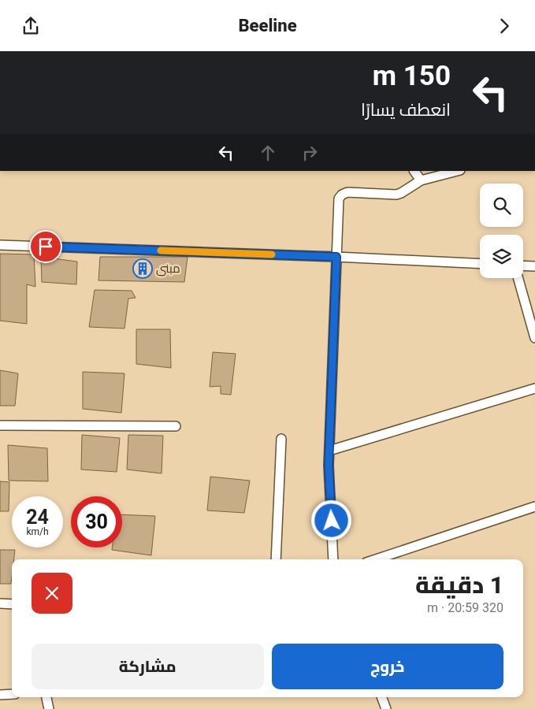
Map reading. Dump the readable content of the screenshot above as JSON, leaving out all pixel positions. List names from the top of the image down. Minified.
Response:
{"places":{"building":["مبنى"]},"page":{"header":"Beeline","turn":["150 m","انعطف يسارًا"],"speed":"24 km/h","limit":"30","heading":["1 دقيقة","320 m · 20:59"],"buttons":["خروج","مشاركة"]}}
